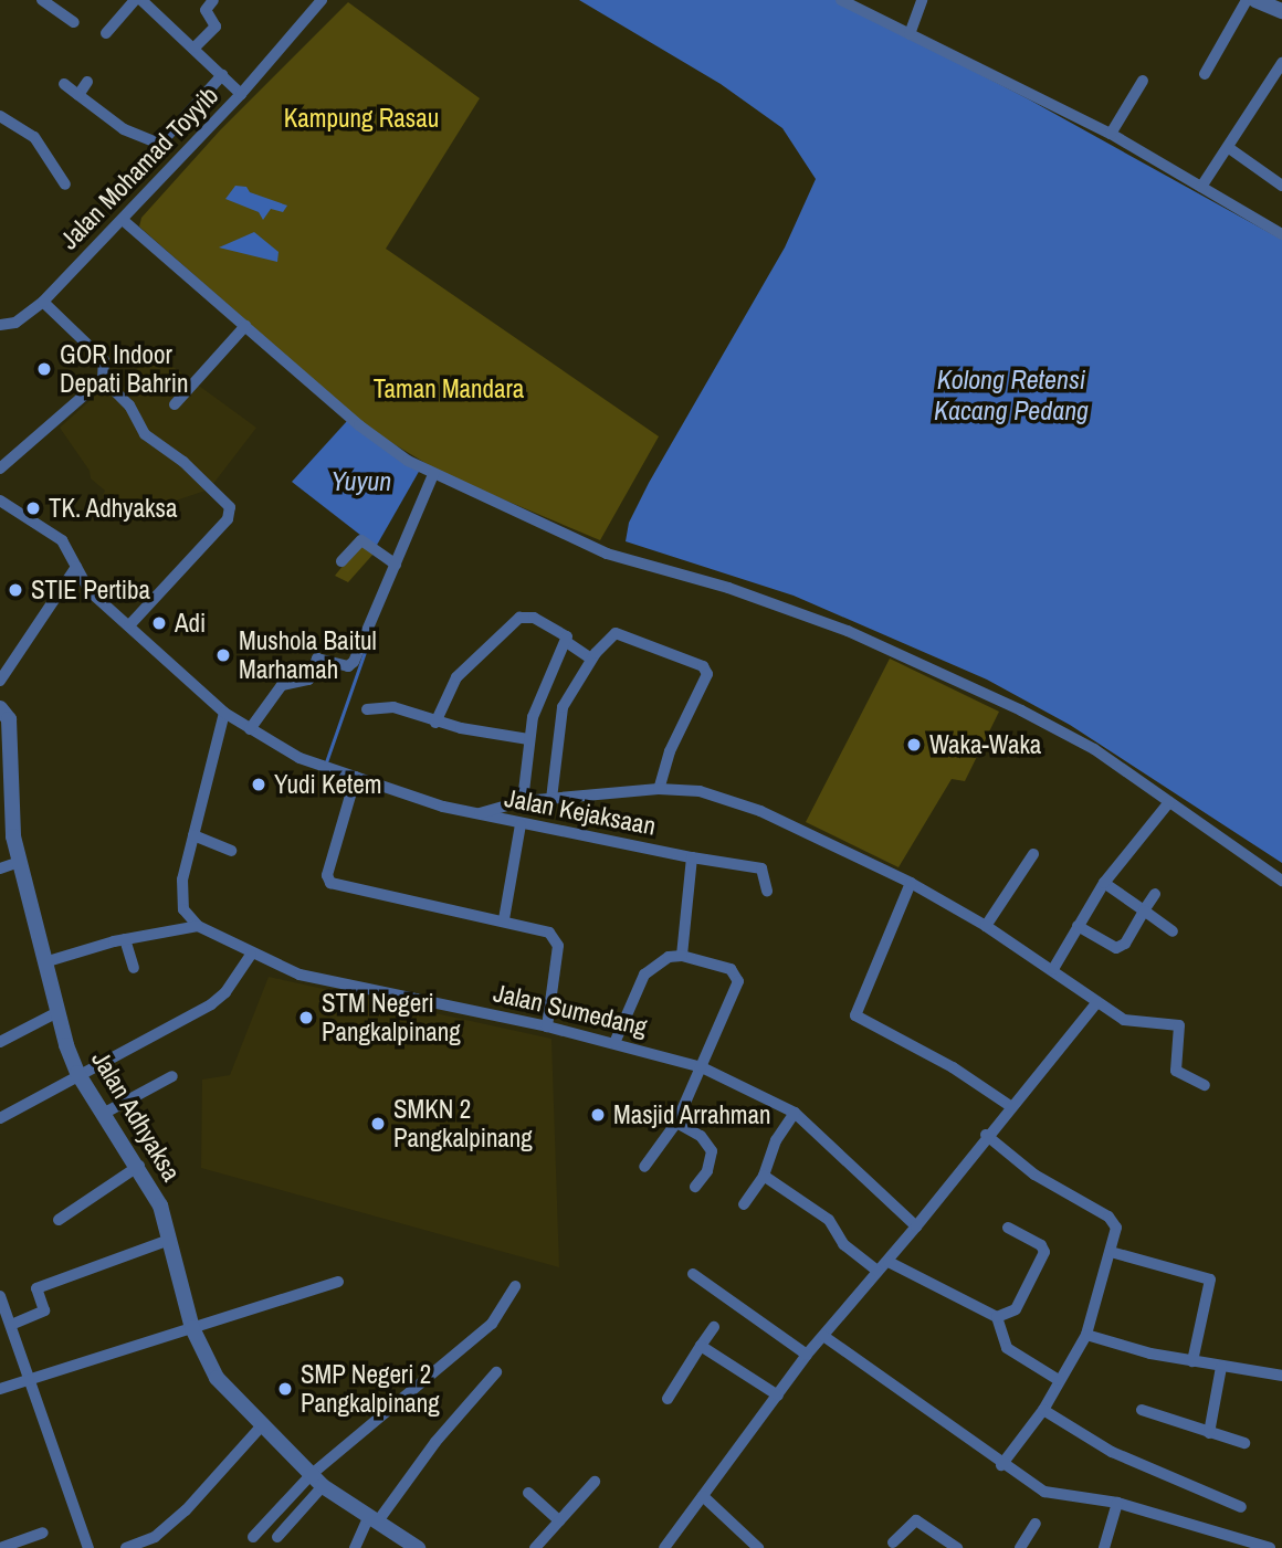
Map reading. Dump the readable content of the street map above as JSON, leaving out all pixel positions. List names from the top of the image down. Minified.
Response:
{"streets":{"street":["Jalan Mohamad Toyyib","Jalan Kejaksaan","Jalan Sumedang","Jalan Adhyaksa"]},"water":["Kolong Retensi Kacang Pedang","Yuyun"],"parks":["Kampung Rasau","Taman Mandara"],"places":["GOR Indoor Depati Bahrin","TK. Adhyaksa","STIE Pertiba","Adi","Mushola Baitul Marhamah","Waka-Waka","Yudi Ketem","STM Negeri Pangkalpinang","Masjid Arrahman","SMKN 2 Pangkalpinang","SMP Negeri 2 Pangkalpinang"]}
